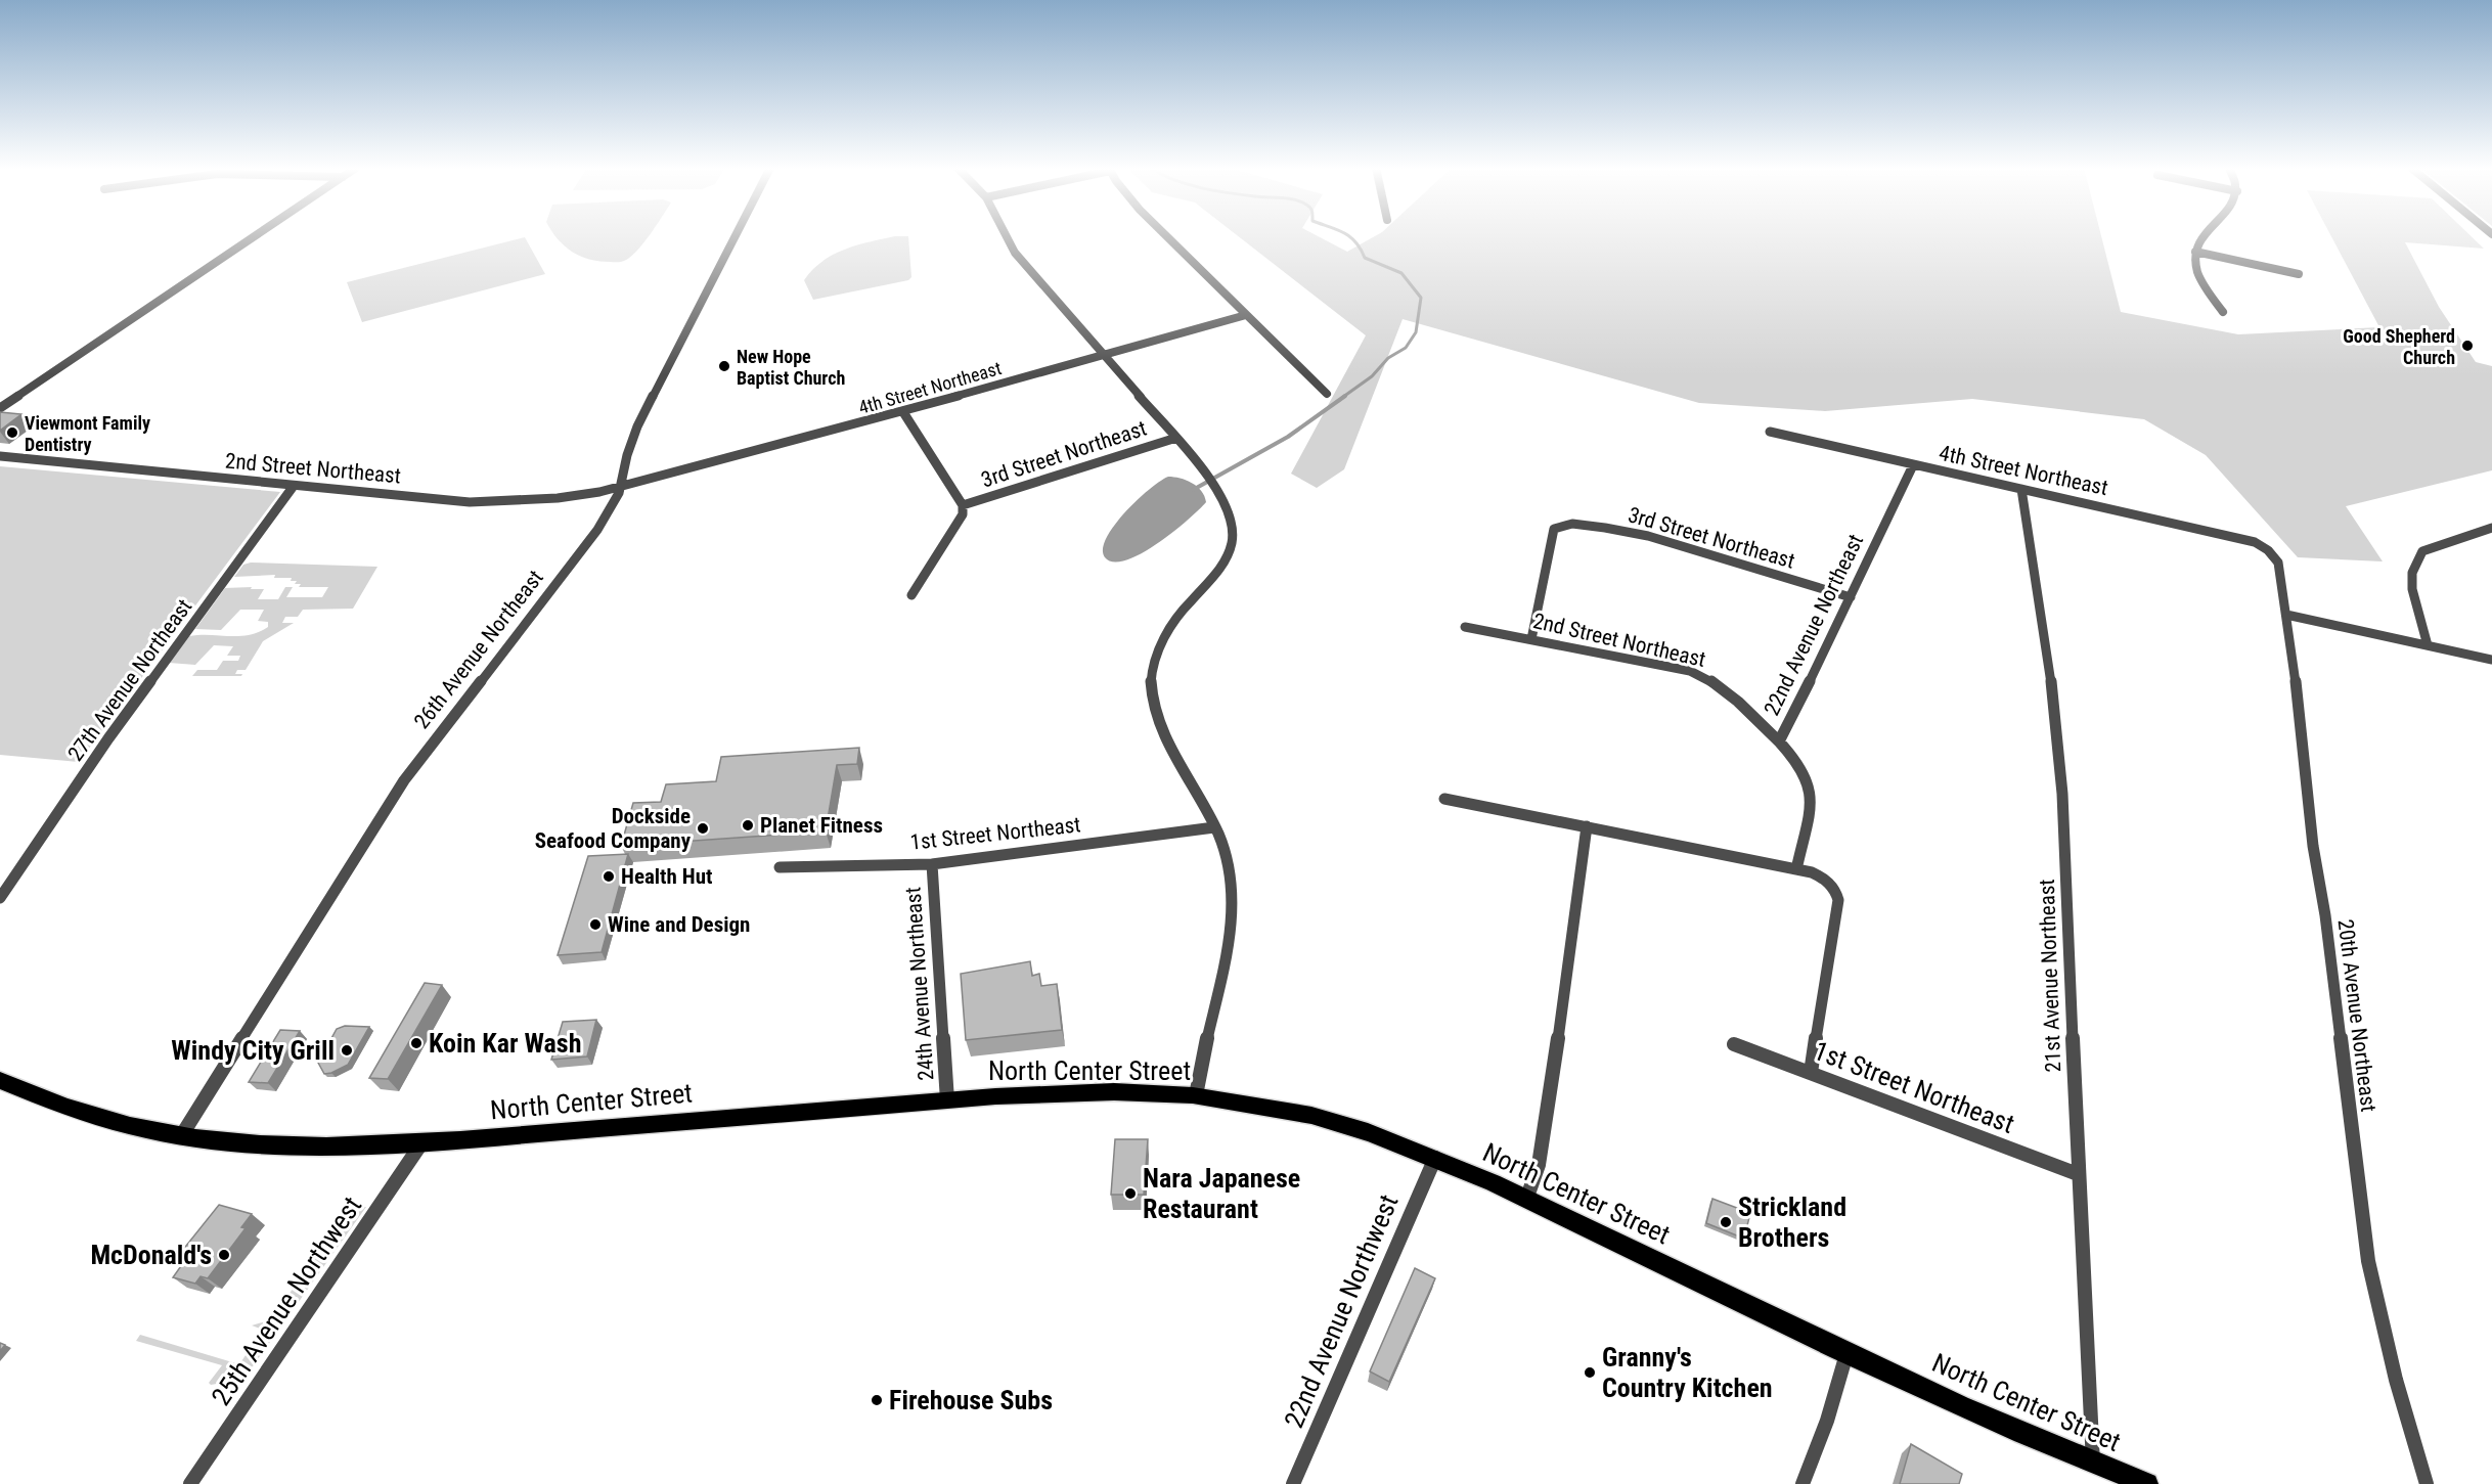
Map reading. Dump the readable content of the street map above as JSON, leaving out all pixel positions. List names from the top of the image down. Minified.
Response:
{"streets":{"main road":["North Center Street"],"street":["4th Street Northeast","3rd Street Northeast","2nd Street Northeast","22nd Avenue Northeast","26th Avenue Northeast","27th Avenue Northeast","1st Street Northeast","21st Avenue Northeast","24th Avenue Northeast","20th Avenue Northeast","25th Avenue Northwest","22nd Avenue Northwest"]},"crossings":[["4th Street Northeast","2nd Street Northeast"],["4th Street Northeast","22nd Avenue Northeast"],["4th Street Northeast","26th Avenue Northeast"],["4th Street Northeast","21st Avenue Northeast"],["4th Street Northeast","20th Avenue Northeast"],["3rd Street Northeast","2nd Street Northeast"],["3rd Street Northeast","22nd Avenue Northeast"],["2nd Street Northeast","22nd Avenue Northeast"],["2nd Street Northeast","26th Avenue Northeast"],["2nd Street Northeast","27th Avenue Northeast"],["26th Avenue Northeast","North Center Street"],["1st Street Northeast","21st Avenue Northeast"],["1st Street Northeast","24th Avenue Northeast"],["21st Avenue Northeast","North Center Street"],["24th Avenue Northeast","North Center Street"],["North Center Street","25th Avenue Northwest"],["North Center Street","22nd Avenue Northwest"]],"places":["Good Shepherd Church","New Hope Baptist Church","Viewmont Family Dentistry","Planet Fitness","Dockside Seafood Company","Health Hut","Wine and Design","Koin Kar Wash","Windy City Grill","Nara Japanese Restaurant","Strickland Brothers","McDonald's","Granny's Country Kitchen","Firehouse Subs"]}
